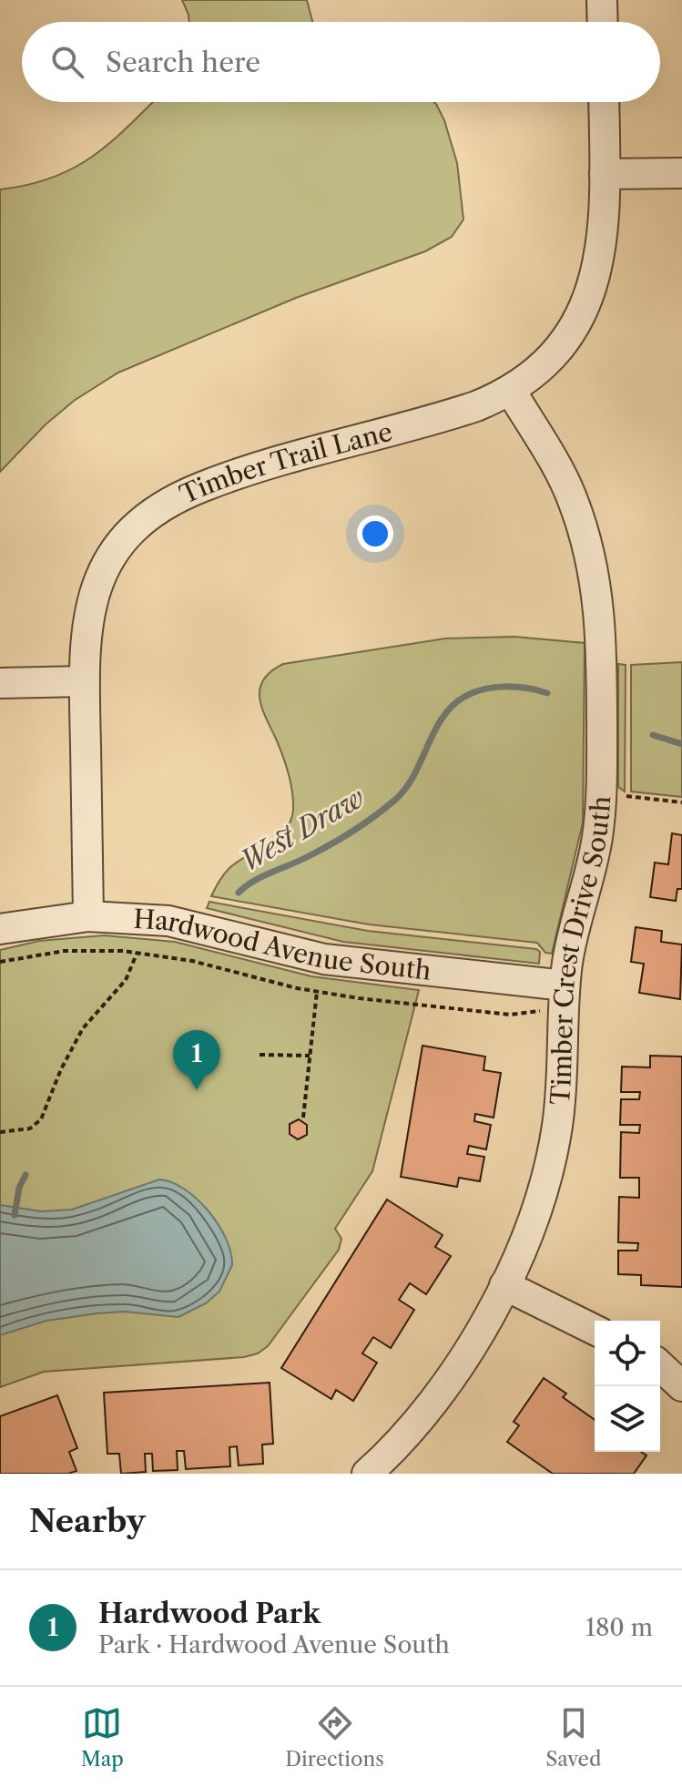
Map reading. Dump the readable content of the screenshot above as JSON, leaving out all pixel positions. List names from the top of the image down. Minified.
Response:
{"streets":{"street":["Timber Trail Lane","Hardwood Avenue South","Timber Crest Drive South"]},"crossings":[["Timber Trail Lane","Hardwood Avenue South"],["Timber Trail Lane","Timber Crest Drive South"],["Hardwood Avenue South","Timber Crest Drive South"]],"water":["West Draw"],"page":{"search":"Search here","pins":"1","heading":"Nearby","list":[{"mark":"1","name":"Hardwood Park","note":"Park · Hardwood Avenue South","value":"180 m"}],"nav":["Map","Directions","Saved"]}}
